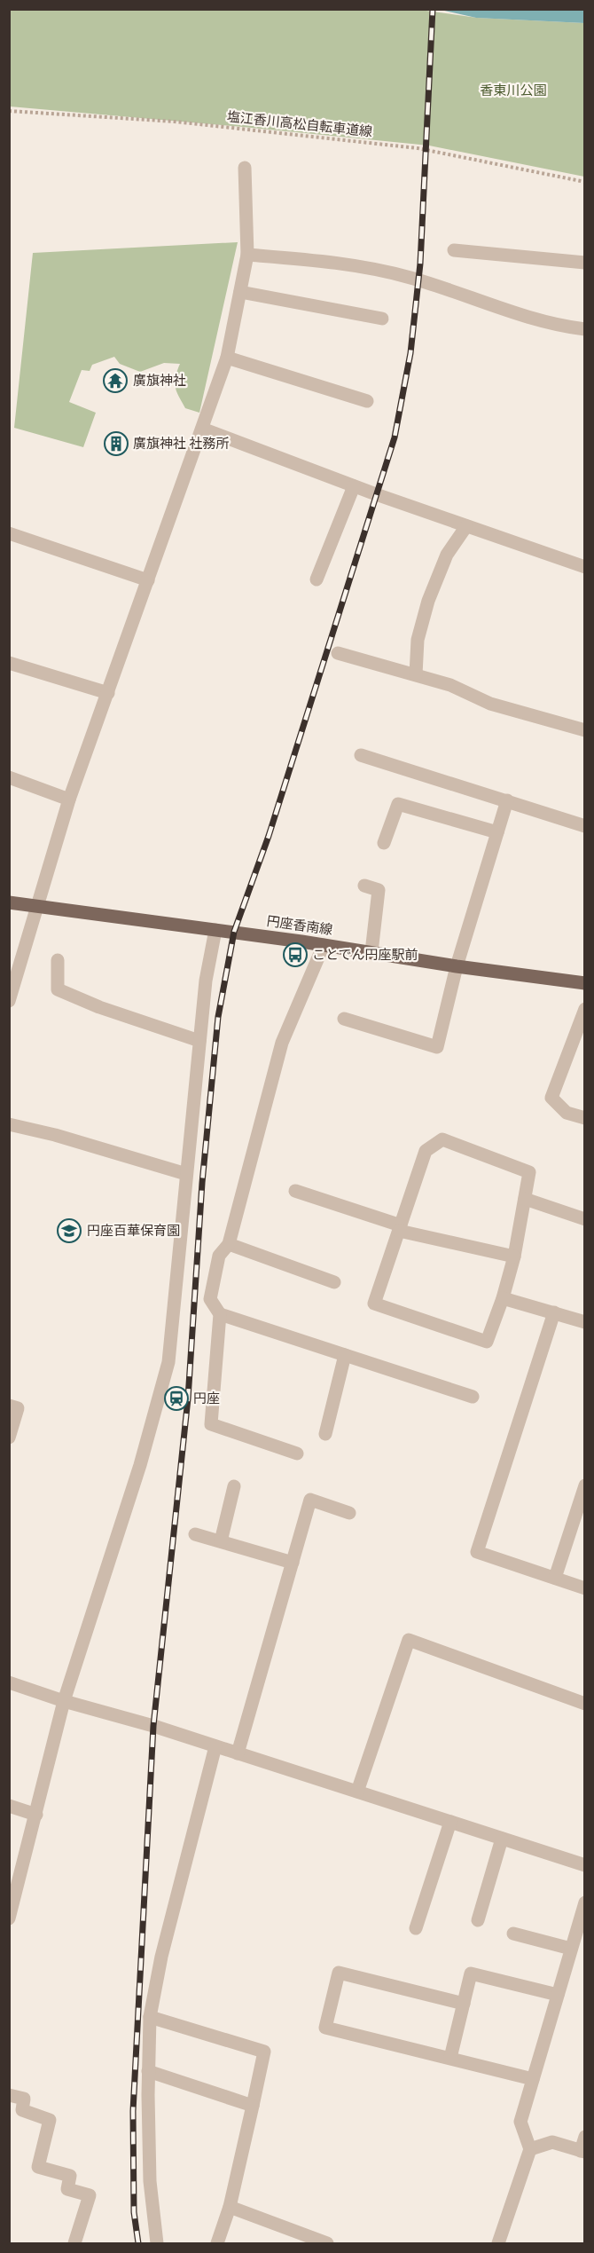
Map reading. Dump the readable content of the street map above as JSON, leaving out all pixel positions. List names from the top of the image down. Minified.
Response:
{"streets":{"main road":["円座香南線"],"path":["塩江香川高松自転車道線"]},"parks":["香東川公園"],"places":{"temple":["廣旗神社"],"building":["廣旗神社 社務所"],"bus stop":["ことでん円座駅前"],"school or university":["円座百華保育園"],"station":["円座"]}}
